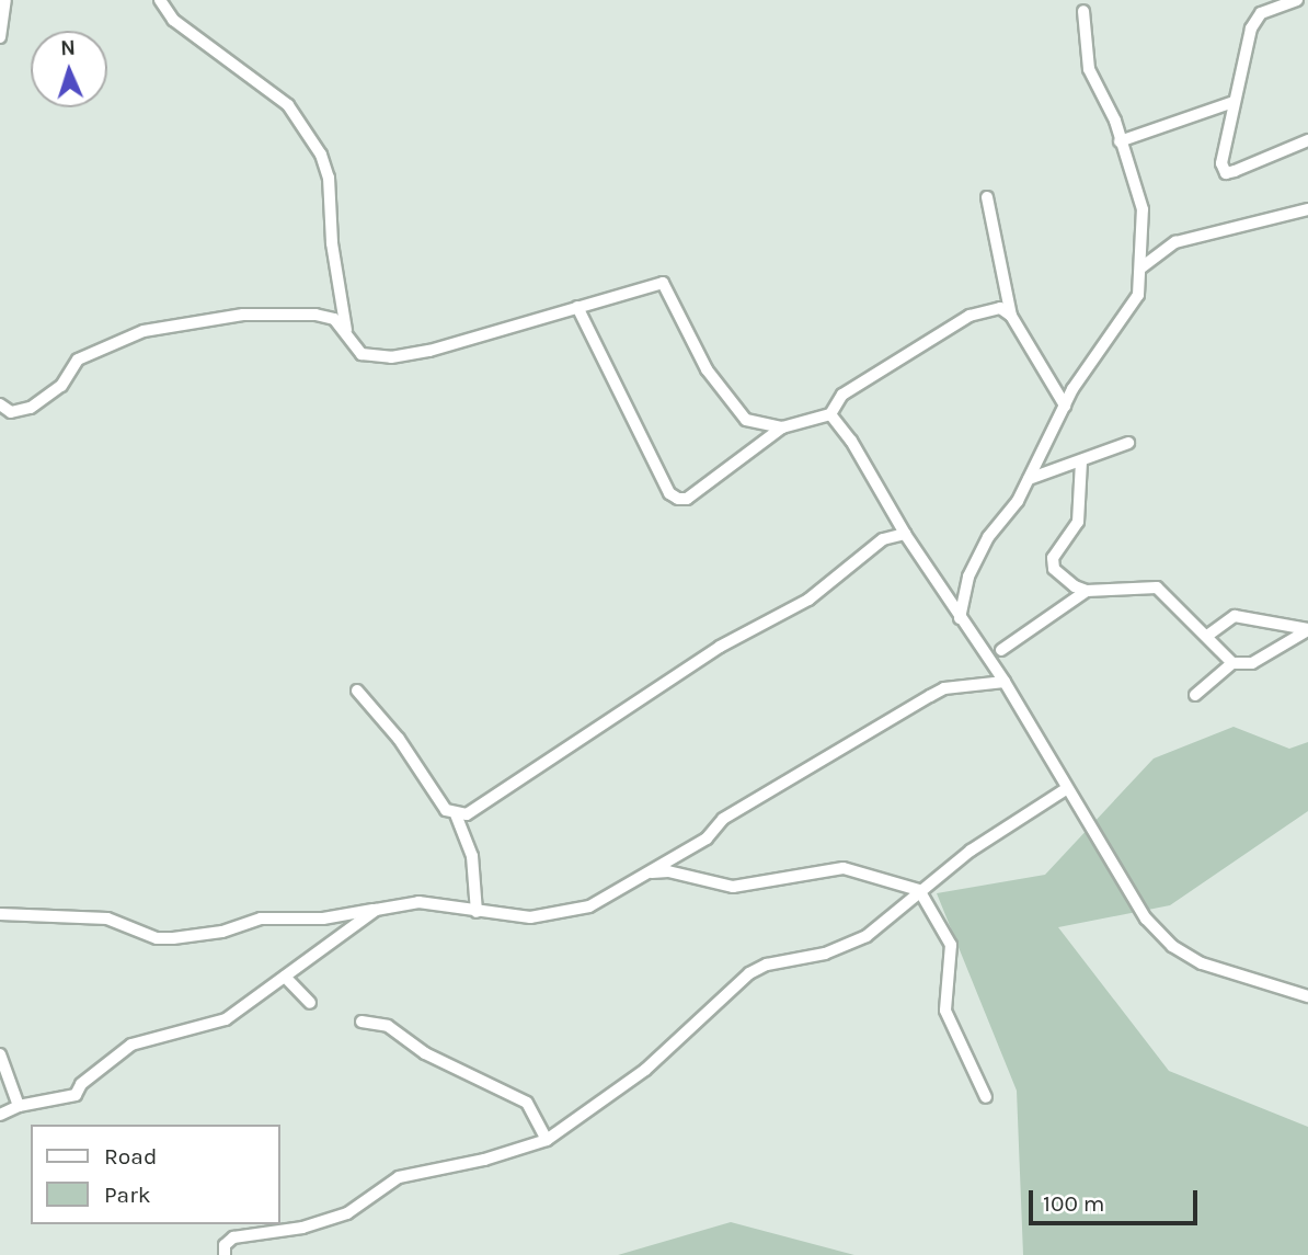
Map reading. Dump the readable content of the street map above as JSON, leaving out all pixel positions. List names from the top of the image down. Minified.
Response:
{"legend":["Road","Park"],"scale_bar":"100 m","north":"top"}
